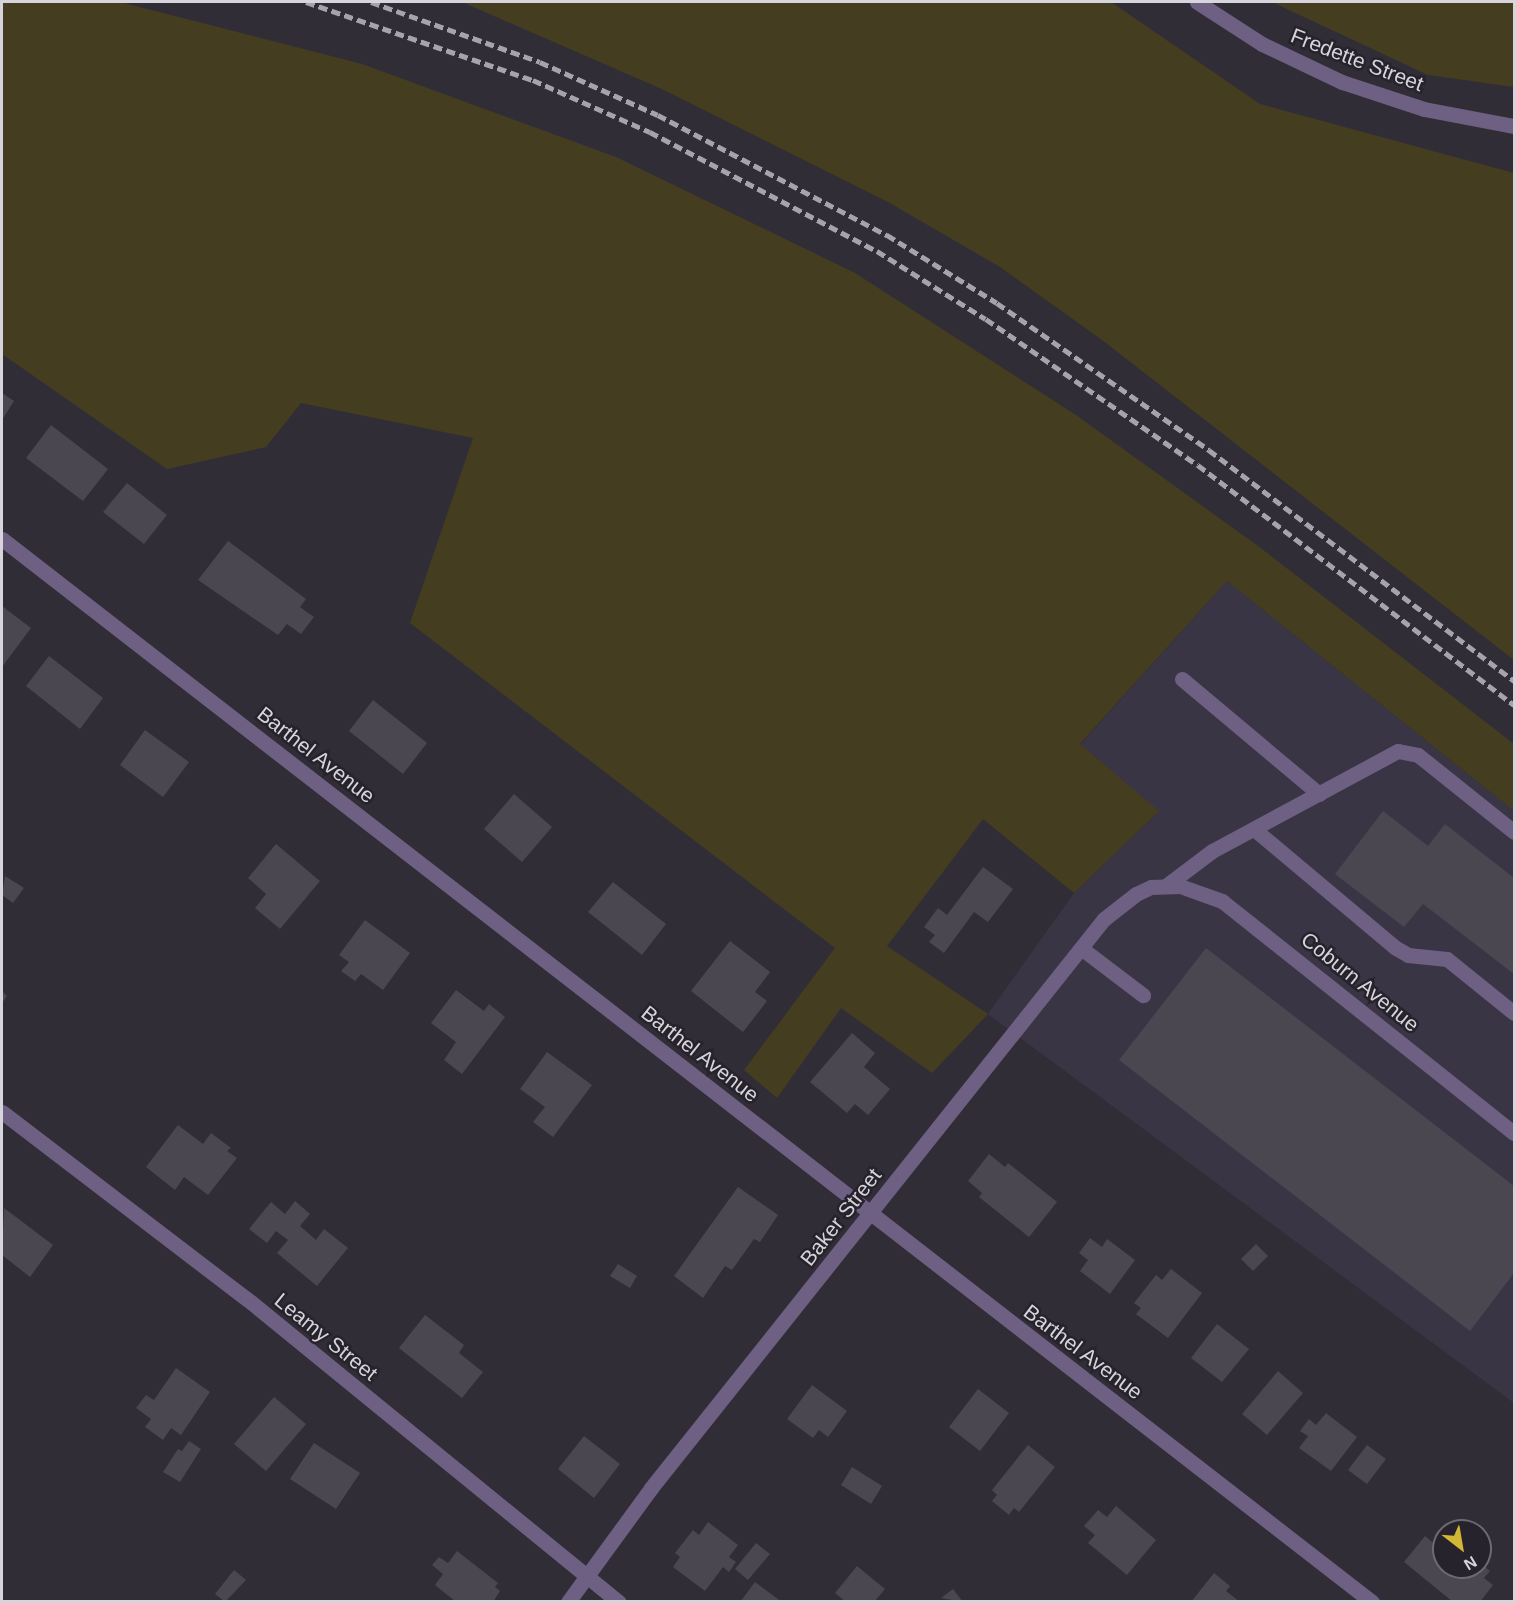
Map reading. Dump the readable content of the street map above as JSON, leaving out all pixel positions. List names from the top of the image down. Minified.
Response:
{"streets":{"street":["Fredette Street","Barthel Avenue","Coburn Avenue","Baker Street","Leamy Street"]},"crossings":[["Barthel Avenue","Baker Street"],["Coburn Avenue","Baker Street"],["Baker Street","Leamy Street"]],"north":"bottom right"}
